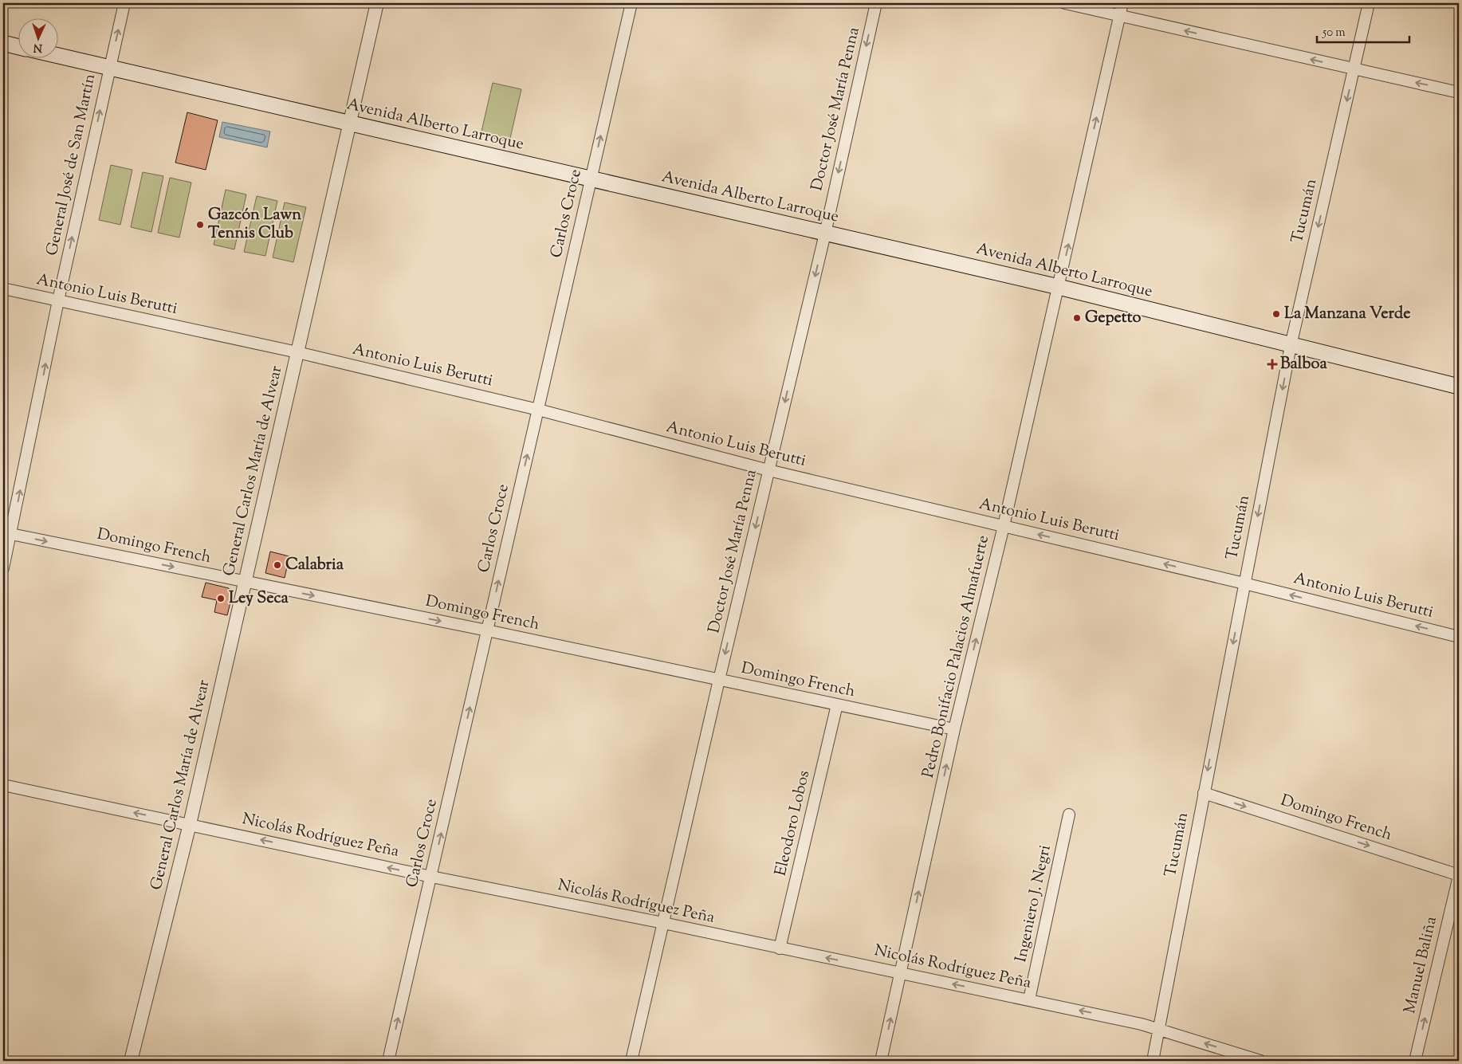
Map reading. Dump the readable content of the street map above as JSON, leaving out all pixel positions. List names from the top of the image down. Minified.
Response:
{"streets":{"main road":["Avenida Alberto Larroque"],"street":["Doctor José María Penna","General José de San Martín","Tucumán","Carlos Croce","Antonio Luis Berutti","General Carlos María de Alvear","Domingo French","Pedro Bonifacio Palacios Almafuerte","Eleodoro Lobos","Nicolás Rodríguez Peña","Ingeniero J. Negri","Manuel Baliña"]},"crossings":[["Doctor José María Penna","Avenida Alberto Larroque"],["Doctor José María Penna","Antonio Luis Berutti"],["Doctor José María Penna","Domingo French"],["Doctor José María Penna","Nicolás Rodríguez Peña"],["Avenida Alberto Larroque","General José de San Martín"],["Avenida Alberto Larroque","Tucumán"],["Avenida Alberto Larroque","Carlos Croce"],["Avenida Alberto Larroque","General Carlos María de Alvear"],["Avenida Alberto Larroque","Pedro Bonifacio Palacios Almafuerte"],["General José de San Martín","Antonio Luis Berutti"],["General José de San Martín","Domingo French"],["Tucumán","Antonio Luis Berutti"],["Tucumán","Domingo French"],["Tucumán","Nicolás Rodríguez Peña"],["Carlos Croce","Antonio Luis Berutti"],["Carlos Croce","Domingo French"],["Carlos Croce","Nicolás Rodríguez Peña"],["Antonio Luis Berutti","General Carlos María de Alvear"],["Antonio Luis Berutti","Pedro Bonifacio Palacios Almafuerte"],["General Carlos María de Alvear","Domingo French"],["General Carlos María de Alvear","Nicolás Rodríguez Peña"],["Domingo French","Pedro Bonifacio Palacios Almafuerte"],["Domingo French","Eleodoro Lobos"],["Domingo French","Manuel Baliña"],["Pedro Bonifacio Palacios Almafuerte","Nicolás Rodríguez Peña"],["Eleodoro Lobos","Nicolás Rodríguez Peña"],["Nicolás Rodríguez Peña","Ingeniero J. Negri"]],"one_way":["Doctor José María Penna","General José de San Martín","Tucumán","Carlos Croce","Domingo French","Pedro Bonifacio Palacios Almafuerte","Nicolás Rodríguez Peña","Manuel Baliña"],"places":{"other":["Gazcón Lawn Tennis Club","La Manzana Verde","Gepetto","Calabria","Ley Seca"],"health":["Balboa"]},"scale_bar":"50 m","north":"bottom"}
